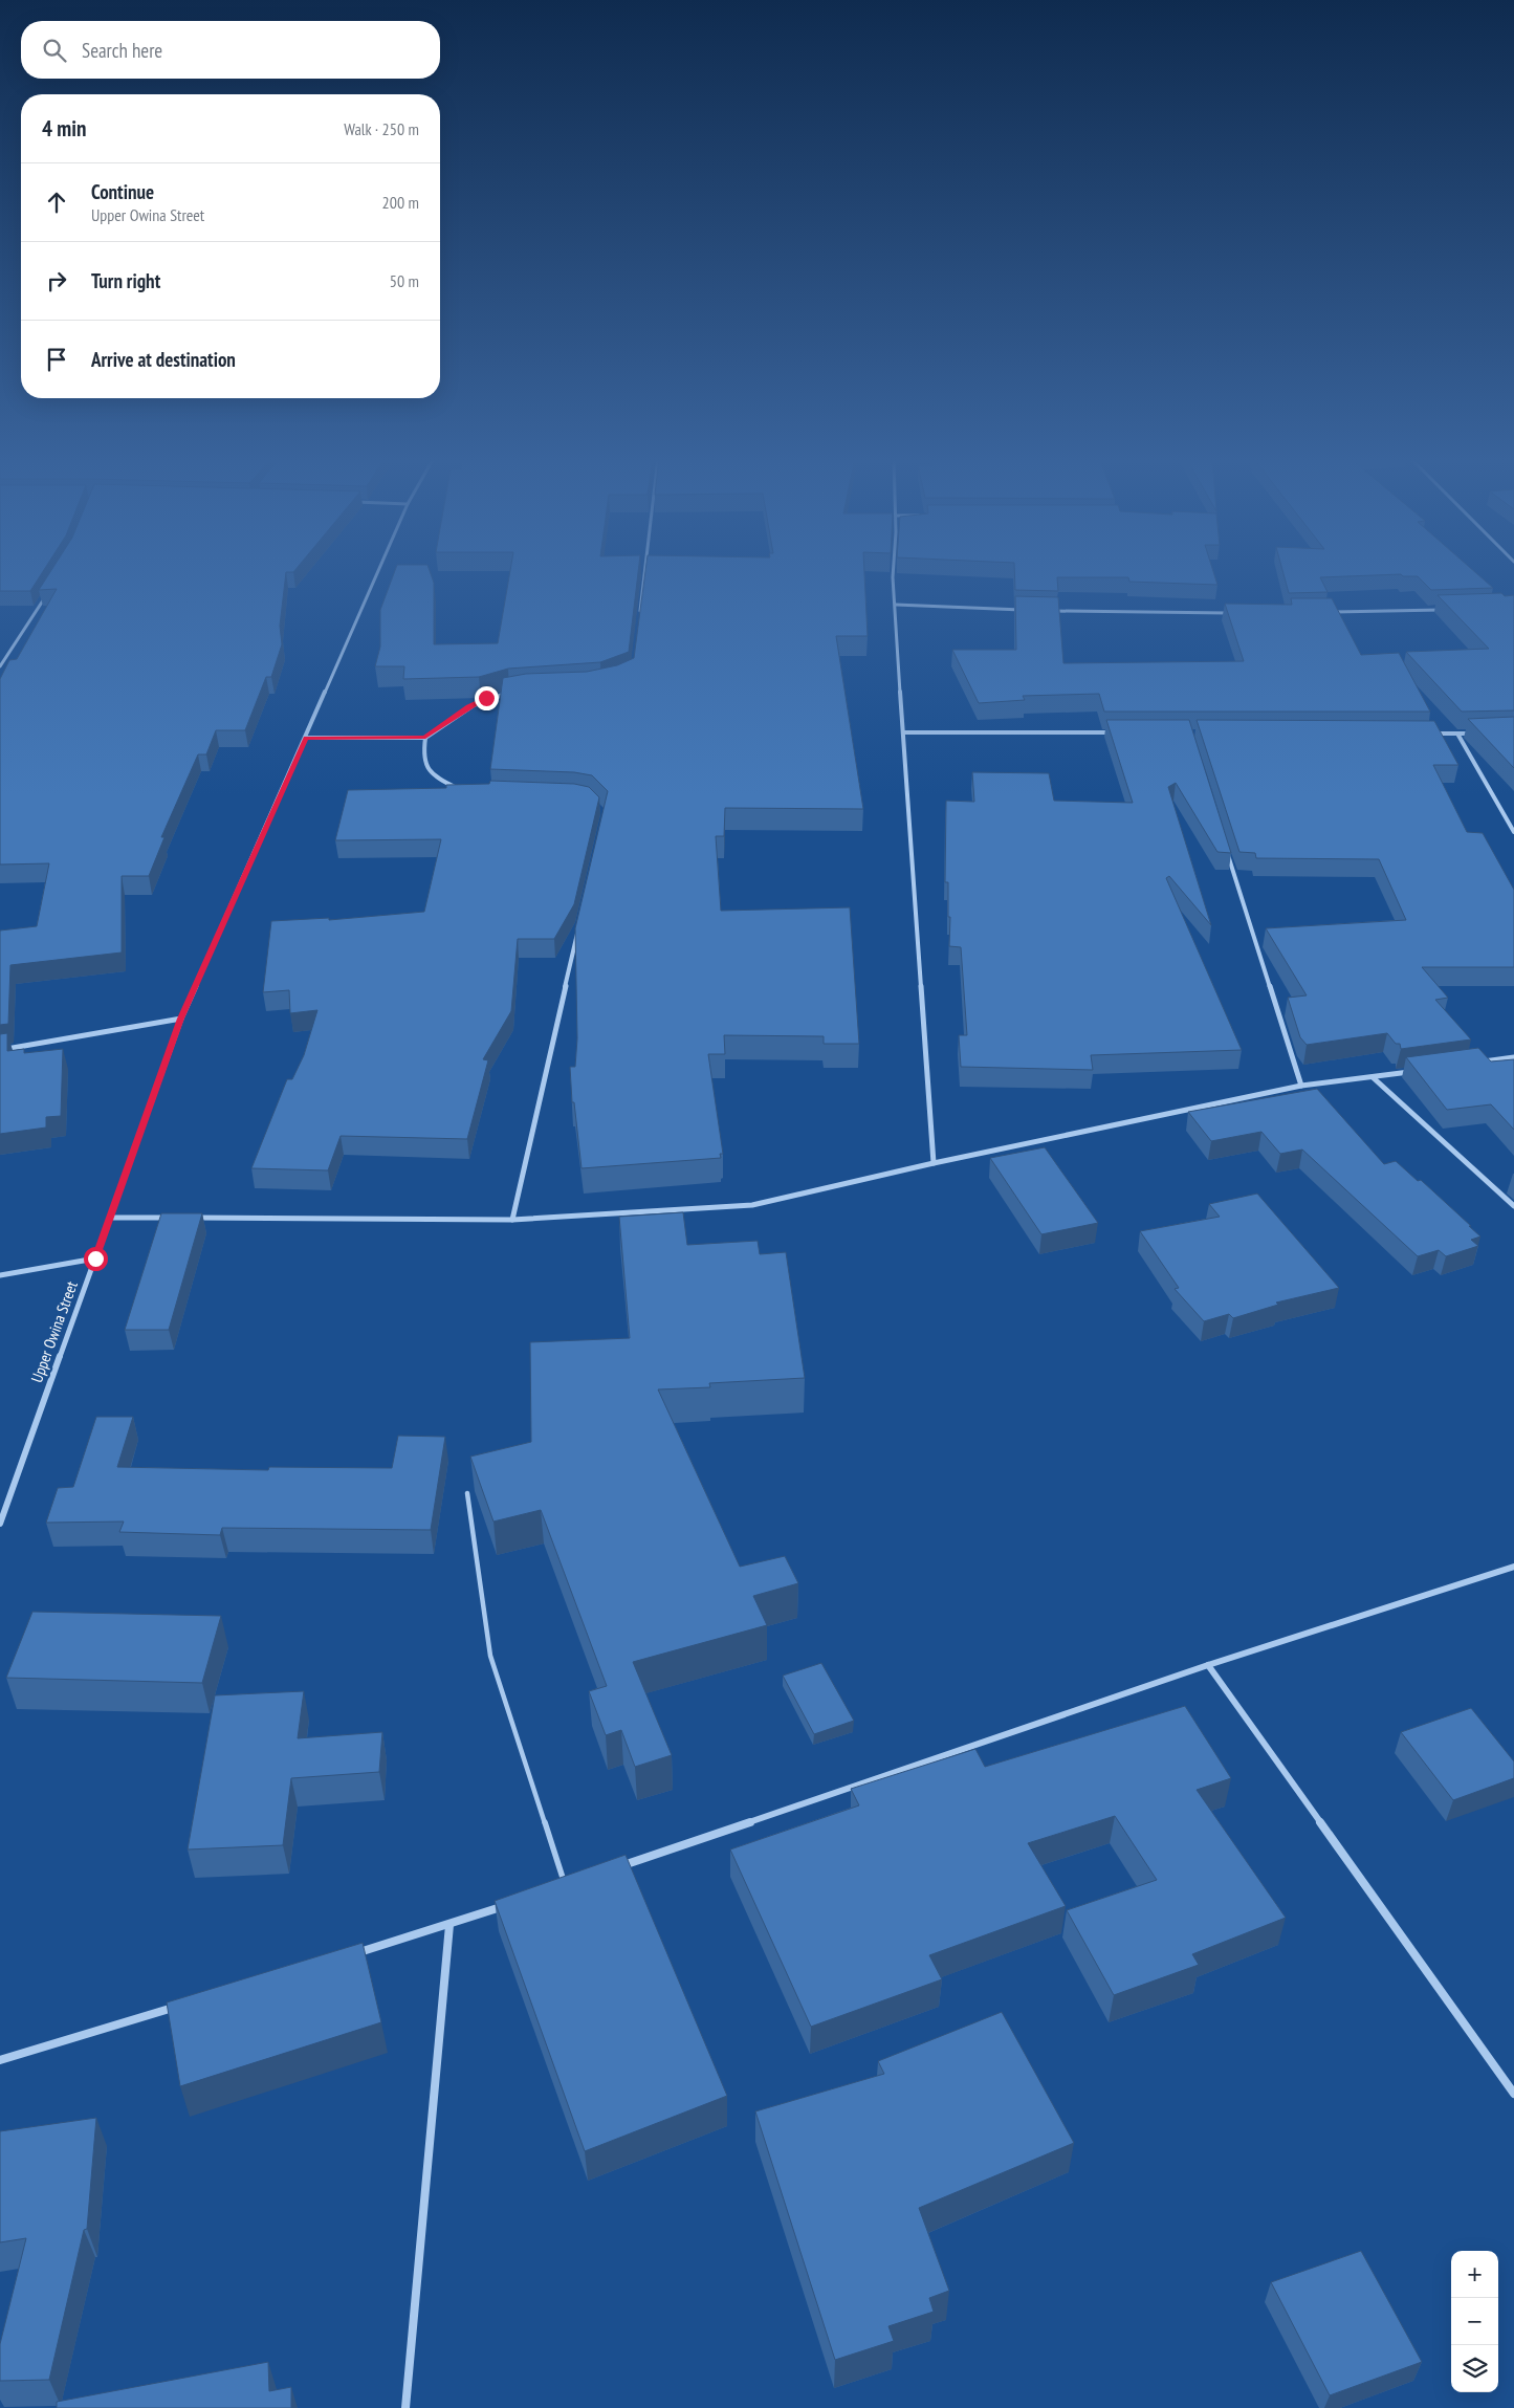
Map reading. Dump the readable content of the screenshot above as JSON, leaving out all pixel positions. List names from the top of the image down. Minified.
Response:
{"streets":{"street":["Upper Owina Street"]},"page":{"search":"Search here","heading":["4 min","Walk · 250 m"],"list":[["Continue","Upper Owina Street","200 m"],["Turn right","50 m"],"Arrive at destination"],"map_buttons":["+","−"]}}
